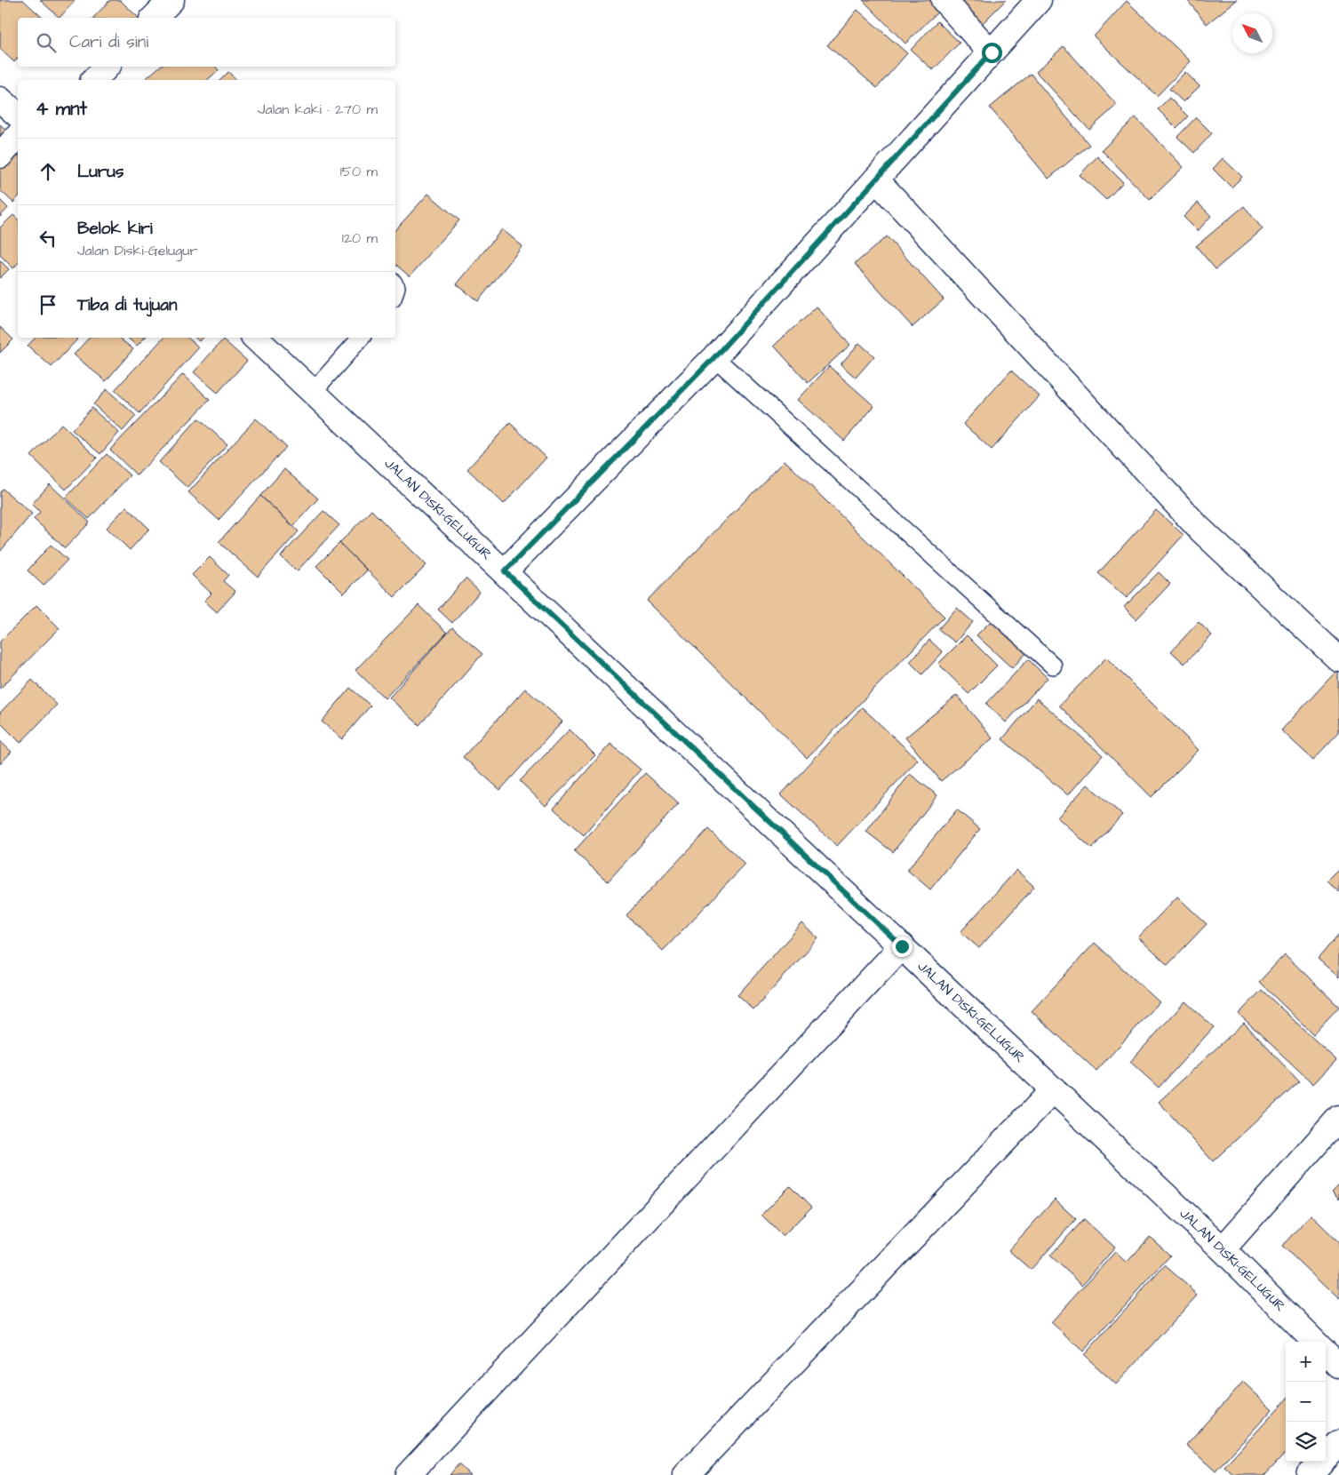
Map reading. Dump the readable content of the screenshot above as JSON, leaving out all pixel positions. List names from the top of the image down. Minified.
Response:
{"streets":{"street":["JALAN DISKI–GELUGUR"]},"north":"top left","page":{"search":"Cari di sini","heading":["4 mnt","Jalan kaki · 270 m"],"list":[["Lurus","150 m"],["Belok kiri","Jalan Diski–Gelugur","120 m"],"Tiba di tujuan"],"map_buttons":["+","−"]}}
